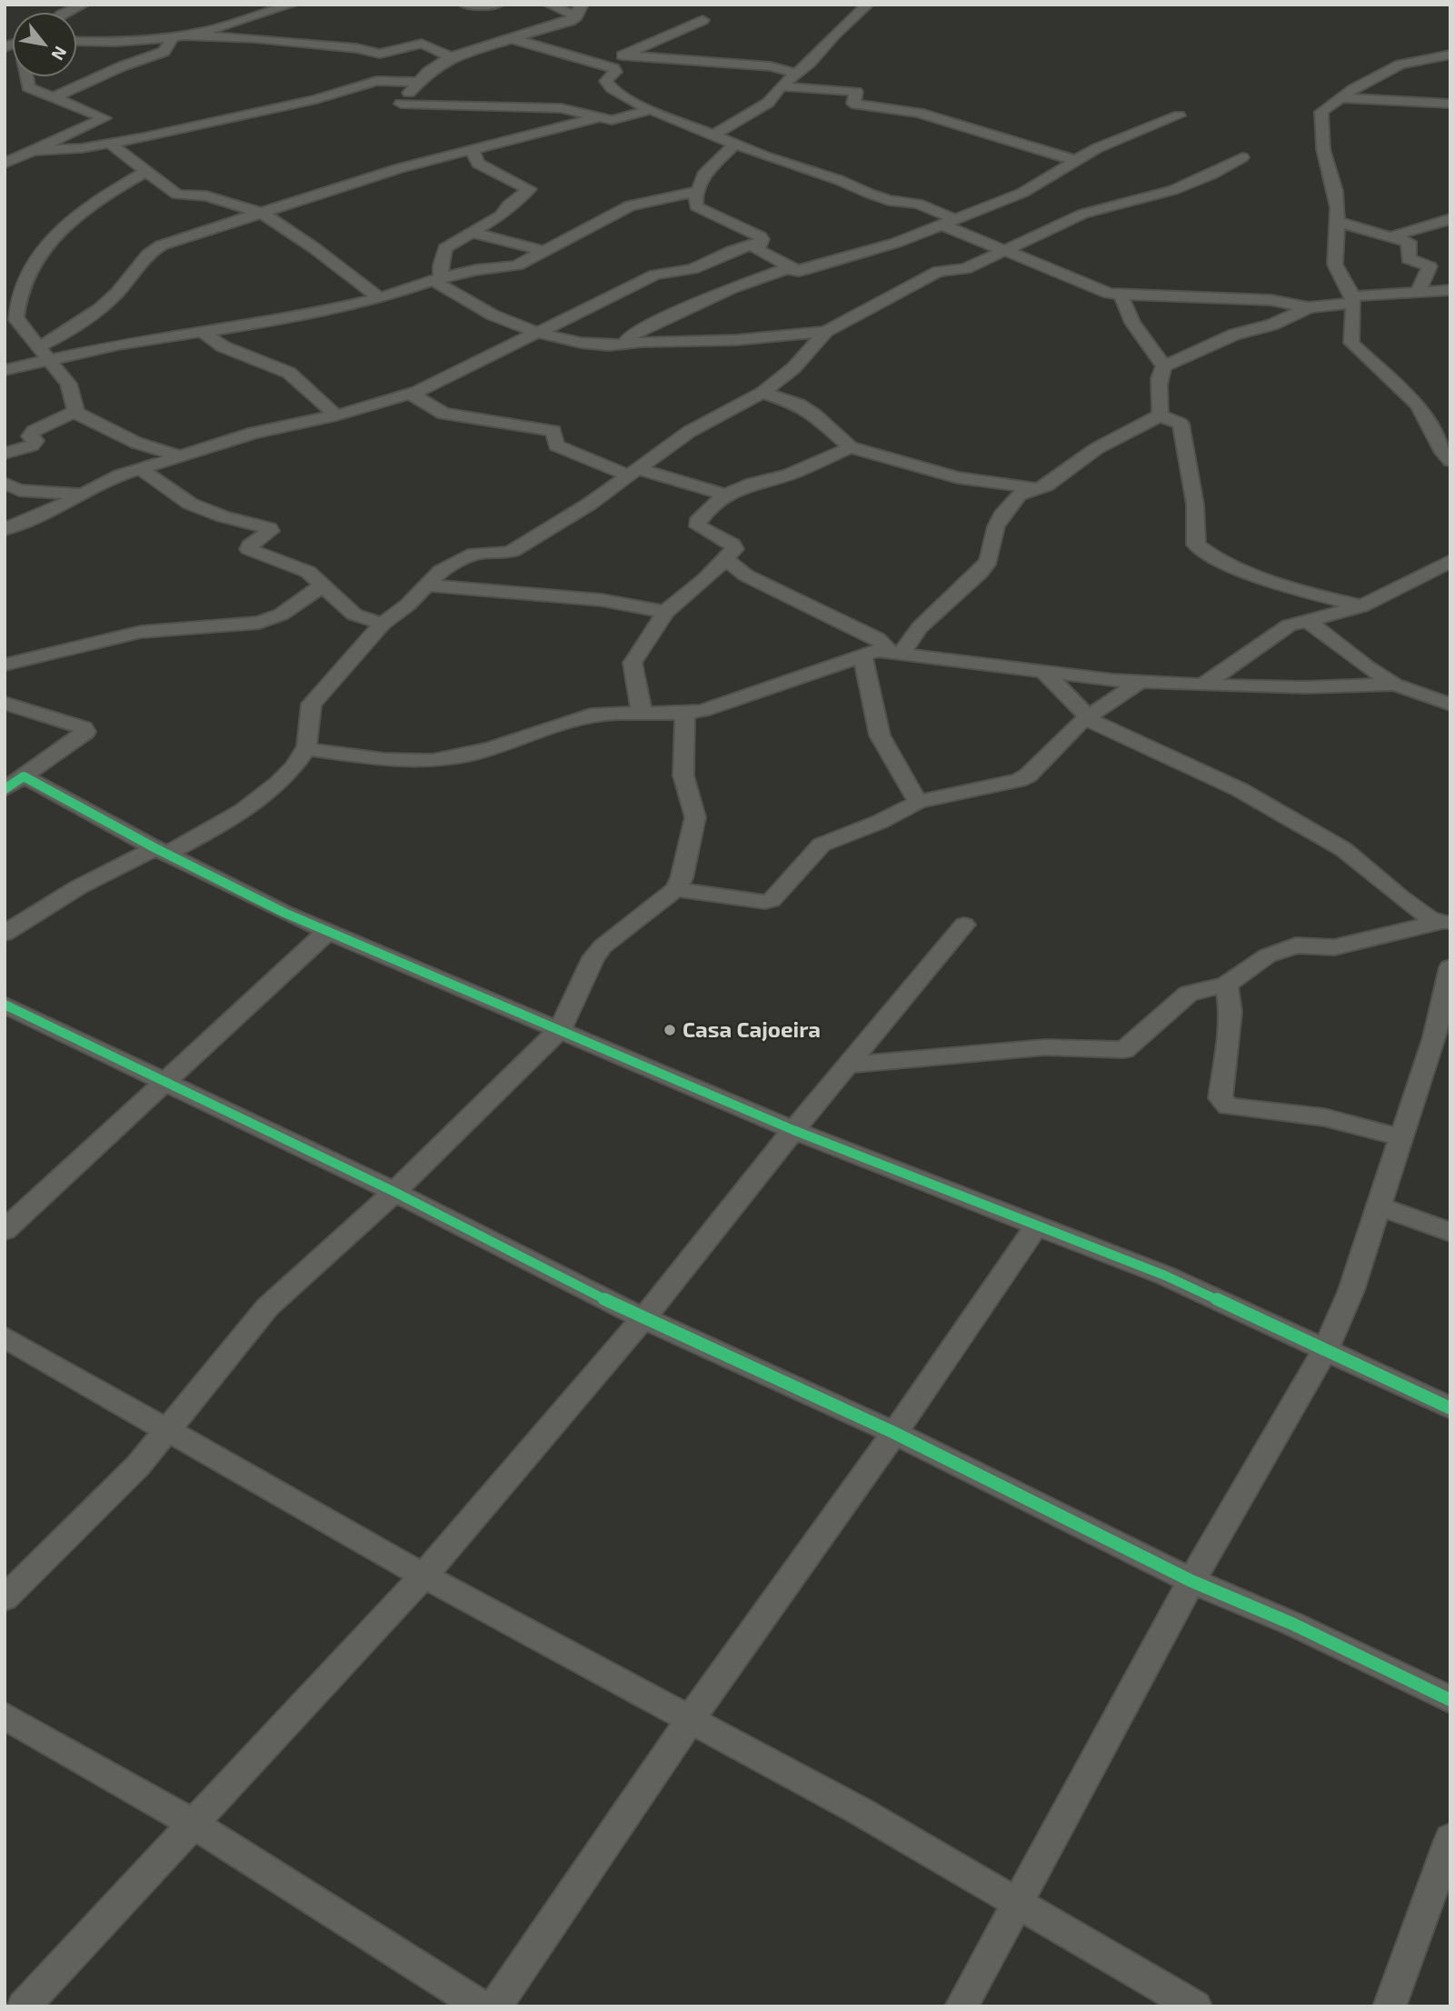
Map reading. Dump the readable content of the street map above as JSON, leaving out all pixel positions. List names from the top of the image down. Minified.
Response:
{"places":["Casa Cajoeira"],"north":"bottom right"}
